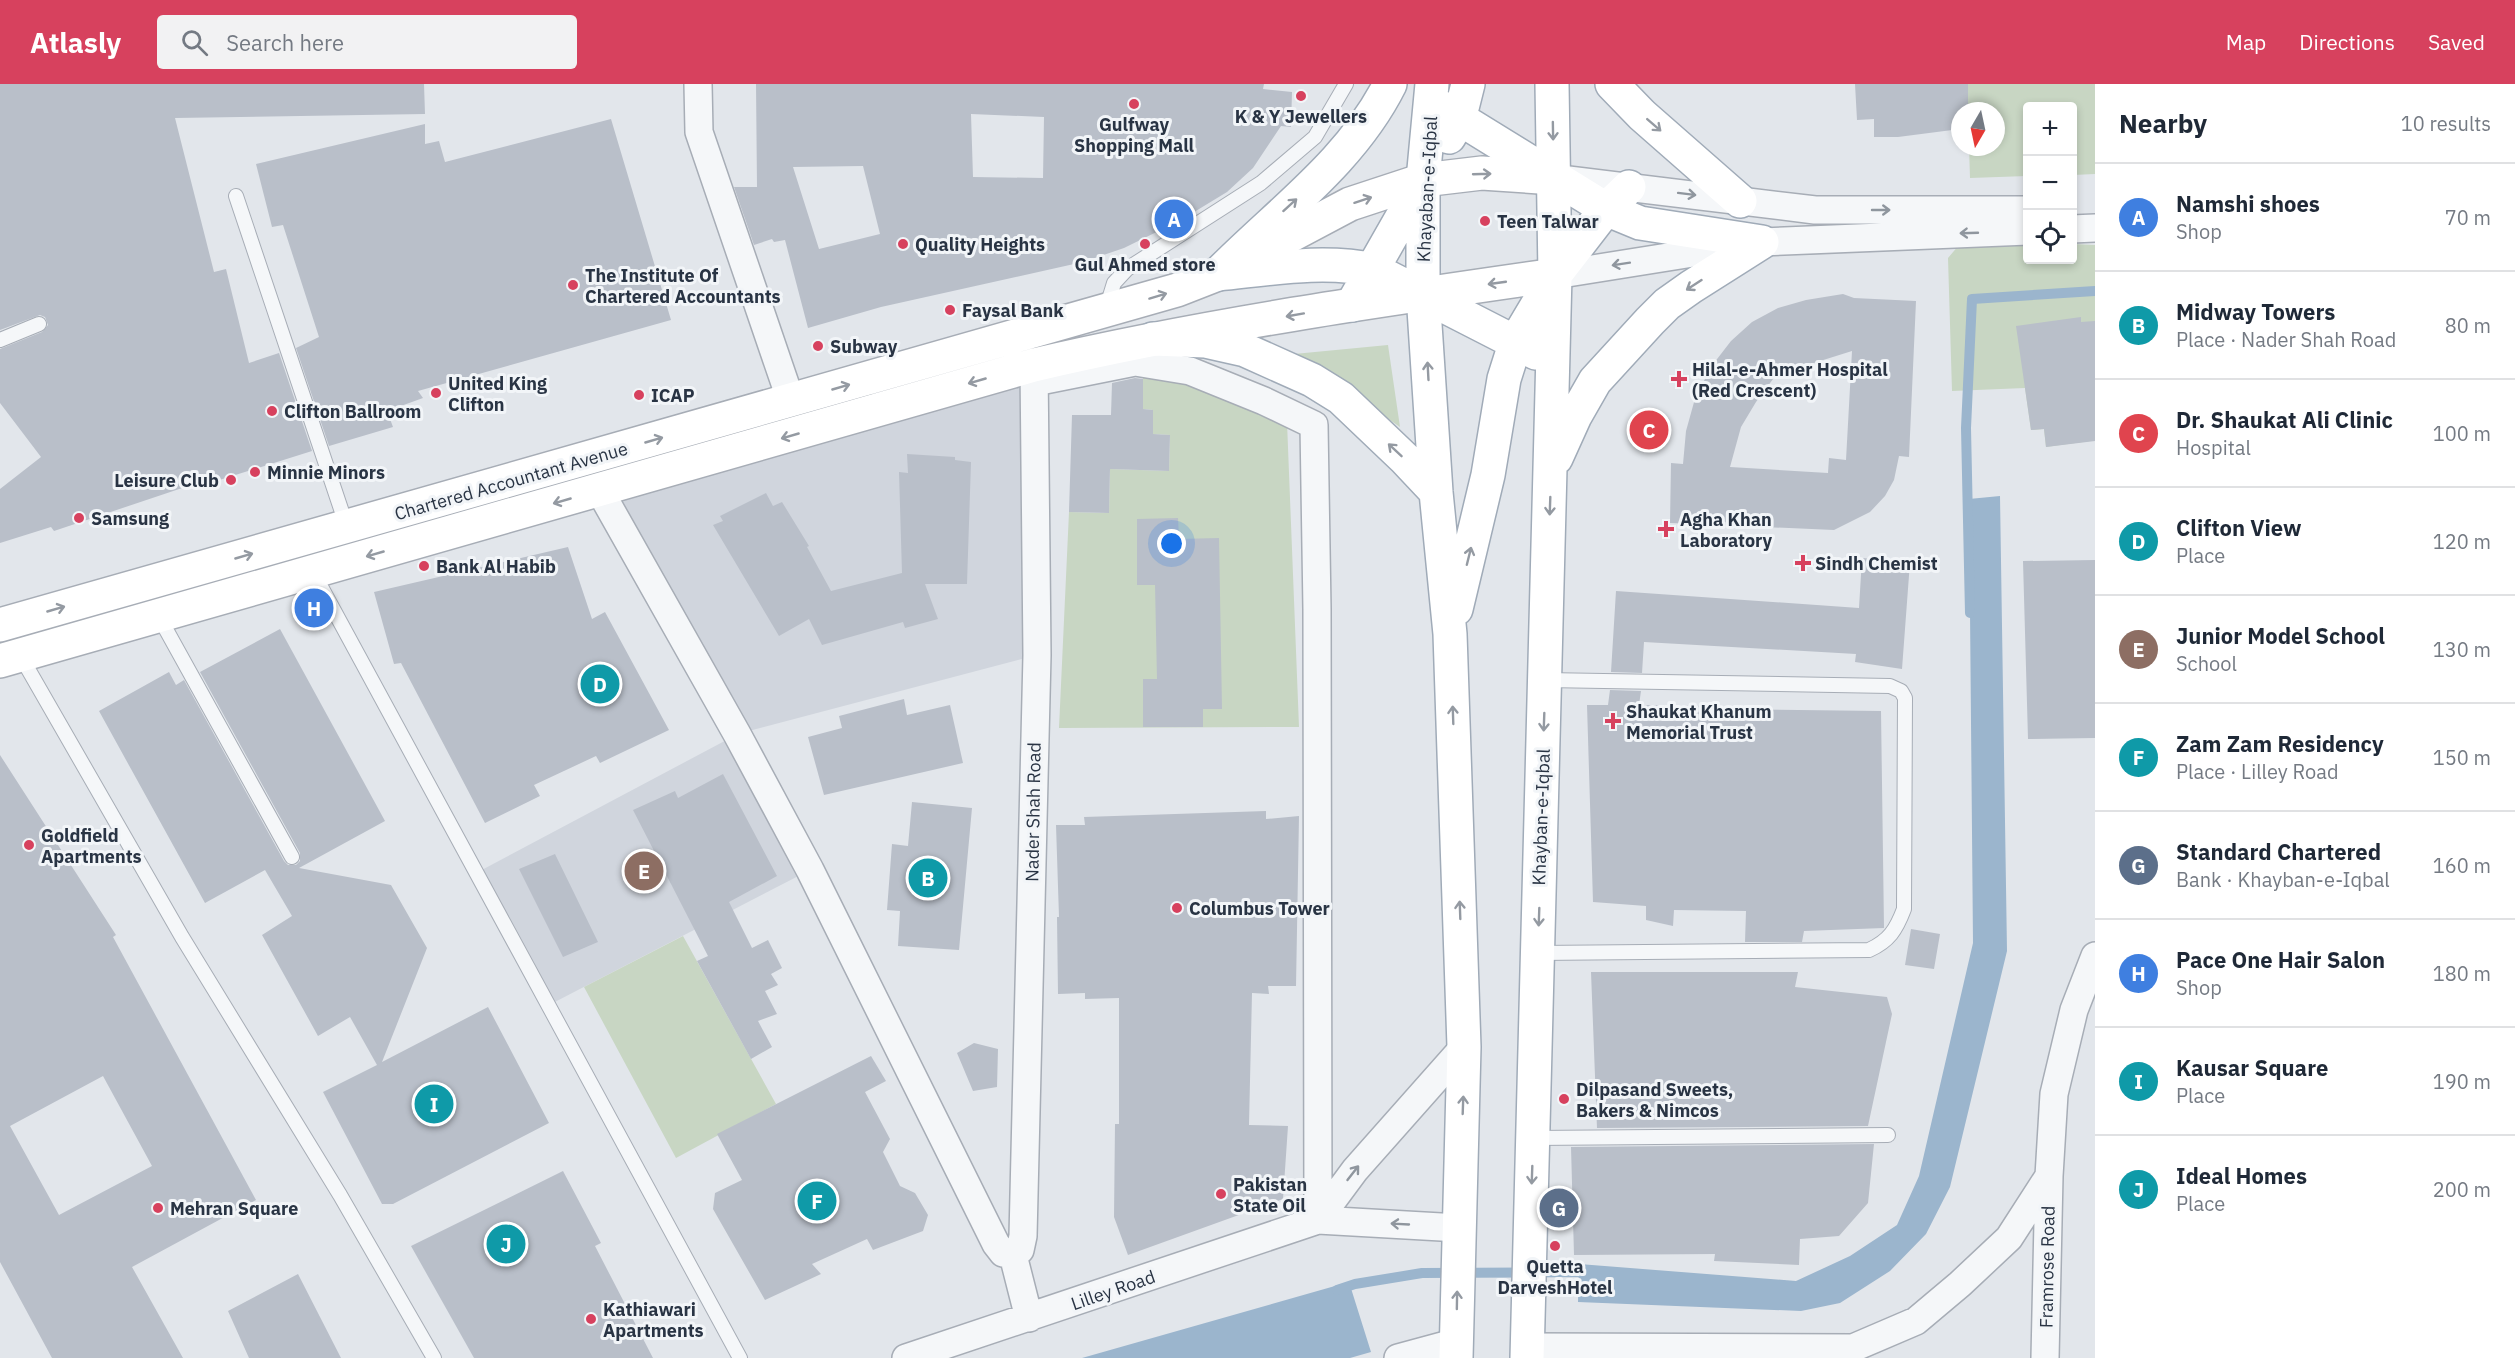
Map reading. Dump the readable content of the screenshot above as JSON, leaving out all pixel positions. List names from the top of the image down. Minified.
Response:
{"streets":{"main road":["Khayaban-e-Iqbal","Chartered Accountant Avenue","Khayban-e-Iqbal"],"street":["Nader Shah Road","Framrose Road","Lilley Road"]},"crossings":[["Chartered Accountant Avenue","Nader Shah Road"]],"places":{"other":["K & Y Jewellers","Gulfway Shopping Mall","Teen Talwar","Quality Heights","Gul Ahmed store","The Institute Of Chartered Accountants","Faysal Bank","Subway","United King Clifton","ICAP","Clifton Ballroom","Minnie Minors","Leisure Club","Samsung","Bank Al Habib","Goldfield Apartments","Columbus Tower","Dilpasand Sweets, Bakers & Nimcos","Pakistan State Oil","Mehran Square","Quetta DarveshHotel","Kathiawari Apartments"],"health":["Hilal-e-Ahmer Hospital (Red Crescent)","Agha Khan Laboratory","Sindh Chemist","Shaukat Khanum Memorial Trust"]},"north":"bottom","page":{"header":"Atlasly","search":"Search here","nav":["Map","Directions","Saved"],"heading":["Nearby","10 results"],"map_buttons":["+","−"],"list":[{"mark":"A","name":"Namshi shoes","note":"Shop","value":"70 m"},{"mark":"B","name":"Midway Towers","note":"Place · Nader Shah Road","value":"80 m"},{"mark":"C","name":"Dr. Shaukat Ali Clinic","note":"Hospital","value":"100 m"},{"mark":"D","name":"Clifton View","note":"Place","value":"120 m"},{"mark":"E","name":"Junior Model School","note":"School","value":"130 m"},{"mark":"F","name":"Zam Zam Residency","note":"Place · Lilley Road","value":"150 m"},{"mark":"G","name":"Standard Chartered","note":"Bank · Khayban-e-Iqbal","value":"160 m"},{"mark":"H","name":"Pace One Hair Salon","note":"Shop","value":"180 m"},{"mark":"I","name":"Kausar Square","note":"Place","value":"190 m"},{"mark":"J","name":"Ideal Homes","note":"Place","value":"200 m"}],"pins":["A","C","H","D","E","B","I","F","G","J"]}}
